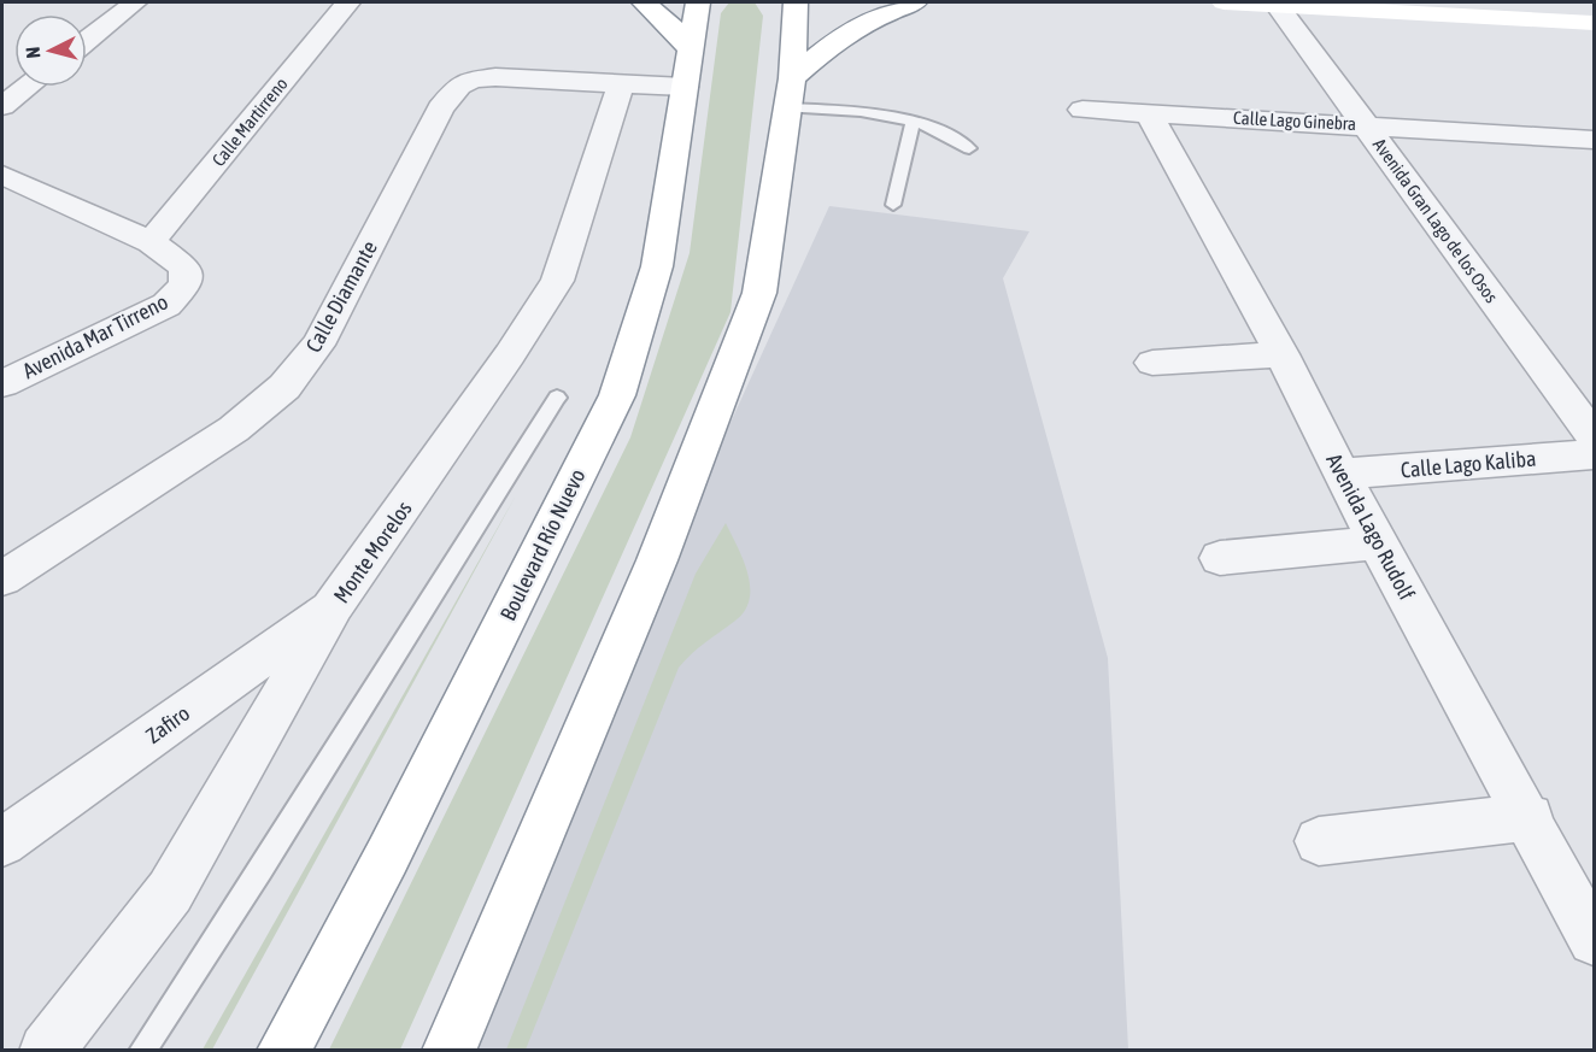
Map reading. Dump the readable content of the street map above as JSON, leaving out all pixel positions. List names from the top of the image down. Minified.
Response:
{"streets":{"main road":["Boulevard Río Nuevo"],"street":["Calle Lago Ginebra","Calle Martirreno","Avenida Gran Lago de los Osos","Calle Diamante","Avenida Mar Tirreno","Calle Lago Kaliba","Avenida Lago Rudolf","Monte Morelos","Zafiro"]},"crossings":[["Calle Lago Ginebra","Avenida Gran Lago de los Osos"],["Calle Lago Ginebra","Avenida Lago Rudolf"],["Calle Martirreno","Avenida Mar Tirreno"],["Calle Diamante","Monte Morelos"],["Calle Lago Kaliba","Avenida Lago Rudolf"],["Monte Morelos","Zafiro"]],"north":"left"}
